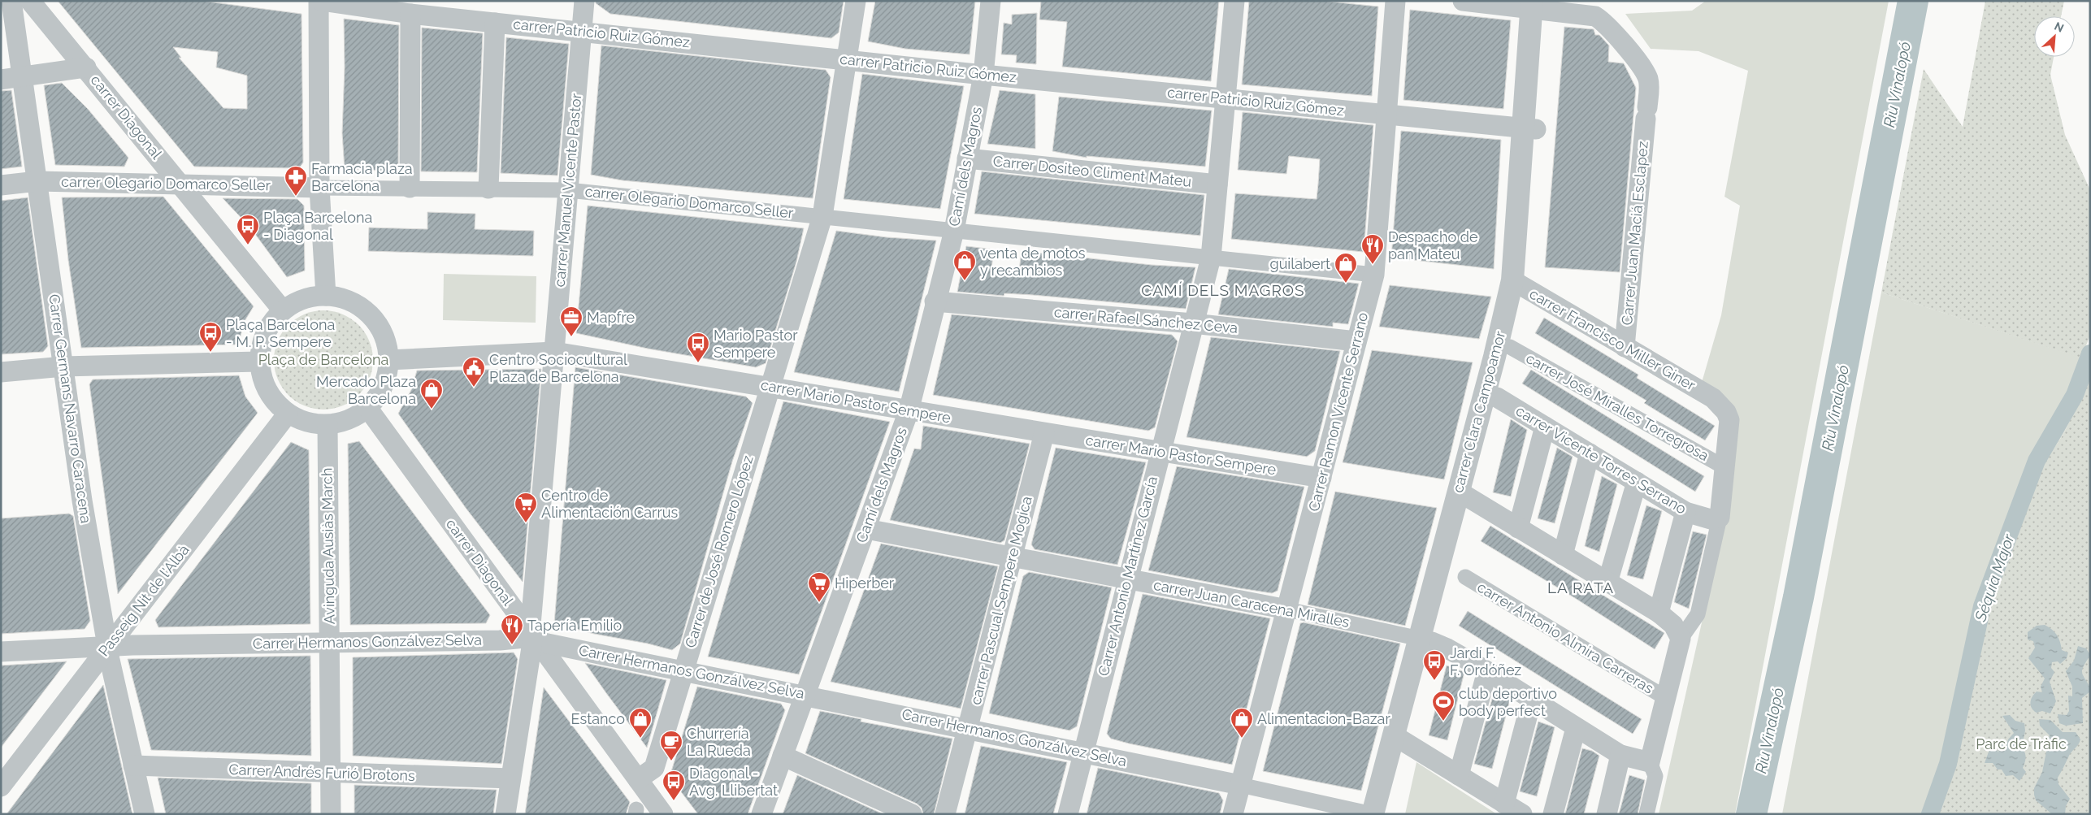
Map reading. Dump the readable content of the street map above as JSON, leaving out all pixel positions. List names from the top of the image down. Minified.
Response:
{"streets":{"street":["carrer Patricio Ruiz Gómez","carrer Diagonal","Camí dels Magros","Carrer Dositeo Climent Mateu","carrer Olegario Domarco Seller","carrer Manuel Vicente Pastor","Carrer Juan Maciá Esclapez","carrer Rafael Sánchez Ceva","carrer Francisco Miller Giner","carrer Mario Pastor Sempere","carrer José Miralles Torregrosa","Carrer Germans Navarro Caracena","Carrer Ramon Vicente Serrano","carrer Clara Campoamor","carrer Vicente Torres Serrano","Avinguda Ausiàs March","Carrer de José Romero López","Carrer Antonio Martínez García","Passeig Nit de l'Albà","carrer Pascual Sempere Mogica","carrer Juan Caracena Miralles","carrer Antonio Almira Carreras","Carrer Hermanos Gonzálvez Selva","Carrer Andrés Furió Brotons"]},"crossings":[["carrer Patricio Ruiz Gómez","Camí dels Magros"],["carrer Patricio Ruiz Gómez","carrer Manuel Vicente Pastor"],["carrer Patricio Ruiz Gómez","Carrer Ramon Vicente Serrano"],["carrer Patricio Ruiz Gómez","carrer Clara Campoamor"],["carrer Patricio Ruiz Gómez","Carrer de José Romero López"],["carrer Patricio Ruiz Gómez","Carrer Antonio Martínez García"],["carrer Diagonal","carrer Olegario Domarco Seller"],["carrer Diagonal","carrer Manuel Vicente Pastor"],["carrer Diagonal","carrer Mario Pastor Sempere"],["carrer Diagonal","Avinguda Ausiàs March"],["carrer Diagonal","Carrer de José Romero López"],["carrer Diagonal","Passeig Nit de l'Albà"],["carrer Diagonal","Carrer Hermanos Gonzálvez Selva"],["Camí dels Magros","Carrer Dositeo Climent Mateu"],["Camí dels Magros","carrer Olegario Domarco Seller"],["Camí dels Magros","carrer Rafael Sánchez Ceva"],["Camí dels Magros","carrer Mario Pastor Sempere"],["Camí dels Magros","carrer Juan Caracena Miralles"],["Camí dels Magros","Carrer Hermanos Gonzálvez Selva"],["Carrer Dositeo Climent Mateu","Carrer Antonio Martínez García"],["carrer Olegario Domarco Seller","carrer Manuel Vicente Pastor"],["carrer Olegario Domarco Seller","Carrer Germans Navarro Caracena"],["carrer Olegario Domarco Seller","Carrer Ramon Vicente Serrano"],["carrer Olegario Domarco Seller","Carrer de José Romero López"],["carrer Olegario Domarco Seller","Carrer Antonio Martínez García"],["carrer Manuel Vicente Pastor","carrer Mario Pastor Sempere"],["carrer Manuel Vicente Pastor","Carrer Hermanos Gonzálvez Selva"],["carrer Manuel Vicente Pastor","Carrer Andrés Furió Brotons"],["Carrer Juan Maciá Esclapez","carrer Francisco Miller Giner"],["Carrer Juan Maciá Esclapez","carrer Clara Campoamor"],["carrer Rafael Sánchez Ceva","Carrer Ramon Vicente Serrano"],["carrer Rafael Sánchez Ceva","Carrer Antonio Martínez García"],["carrer Francisco Miller Giner","carrer José Miralles Torregrosa"],["carrer Francisco Miller Giner","carrer Clara Campoamor"],["carrer Francisco Miller Giner","carrer Vicente Torres Serrano"],["carrer Mario Pastor Sempere","Carrer Ramon Vicente Serrano"],["carrer Mario Pastor Sempere","Avinguda Ausiàs March"],["carrer Mario Pastor Sempere","Carrer de José Romero López"],["carrer Mario Pastor Sempere","Carrer Antonio Martínez García"],["carrer Mario Pastor Sempere","Passeig Nit de l'Albà"],["carrer Mario Pastor Sempere","carrer Pascual Sempere Mogica"],["carrer José Miralles Torregrosa","carrer Clara Campoamor"],["Carrer Germans Navarro Caracena","Passeig Nit de l'Albà"],["Carrer Germans Navarro Caracena","Carrer Hermanos Gonzálvez Selva"],["Carrer Germans Navarro Caracena","Carrer Andrés Furió Brotons"],["Carrer Ramon Vicente Serrano","carrer Juan Caracena Miralles"],["Carrer Ramon Vicente Serrano","Carrer Hermanos Gonzálvez Selva"],["carrer Clara Campoamor","carrer Vicente Torres Serrano"],["carrer Clara Campoamor","carrer Juan Caracena Miralles"],["carrer Clara Campoamor","Carrer Hermanos Gonzálvez Selva"],["Avinguda Ausiàs March","Passeig Nit de l'Albà"],["Avinguda Ausiàs March","Carrer Hermanos Gonzálvez Selva"],["Avinguda Ausiàs March","Carrer Andrés Furió Brotons"],["Carrer de José Romero López","Carrer Hermanos Gonzálvez Selva"],["Carrer Antonio Martínez García","carrer Juan Caracena Miralles"],["Carrer Antonio Martínez García","Carrer Hermanos Gonzálvez Selva"],["Passeig Nit de l'Albà","Carrer Hermanos Gonzálvez Selva"],["carrer Pascual Sempere Mogica","carrer Juan Caracena Miralles"],["carrer Pascual Sempere Mogica","Carrer Hermanos Gonzálvez Selva"]],"districts":["CAMÍ DELS MAGROS","LA RATA"],"water":["Riu Vinalopó","Séquia Major"],"parks":["Plaça de Barcelona","Parc de Tràfic"],"places":{"pharmacy":["Farmacia plaza Barcelona"],"bus stop":["Plaça Barcelona - Diagonal","Plaça Barcelona - M. P. Sempere","Mario Pastor Sempere","Jardí F. F. Ordóñez","Diagonal - Avg. Llibertat"],"restaurant":["Despacho de pan Mateu","Tapería Emilio"],"shop":["venta de motos y recambios","guilabert","Mercado Plaza Barcelona","Estanco","Alimentacion-Bazar"],"office":["Mapfre"],"public building":["Centro Sociocultural Plaza de Barcelona"],"supermarket":["Centro de Alimentación Carrus","Hiperber"],"sports":["club deportivo body perfect"],"cafe":["Churrería La Rueda"]},"north":"top right"}
